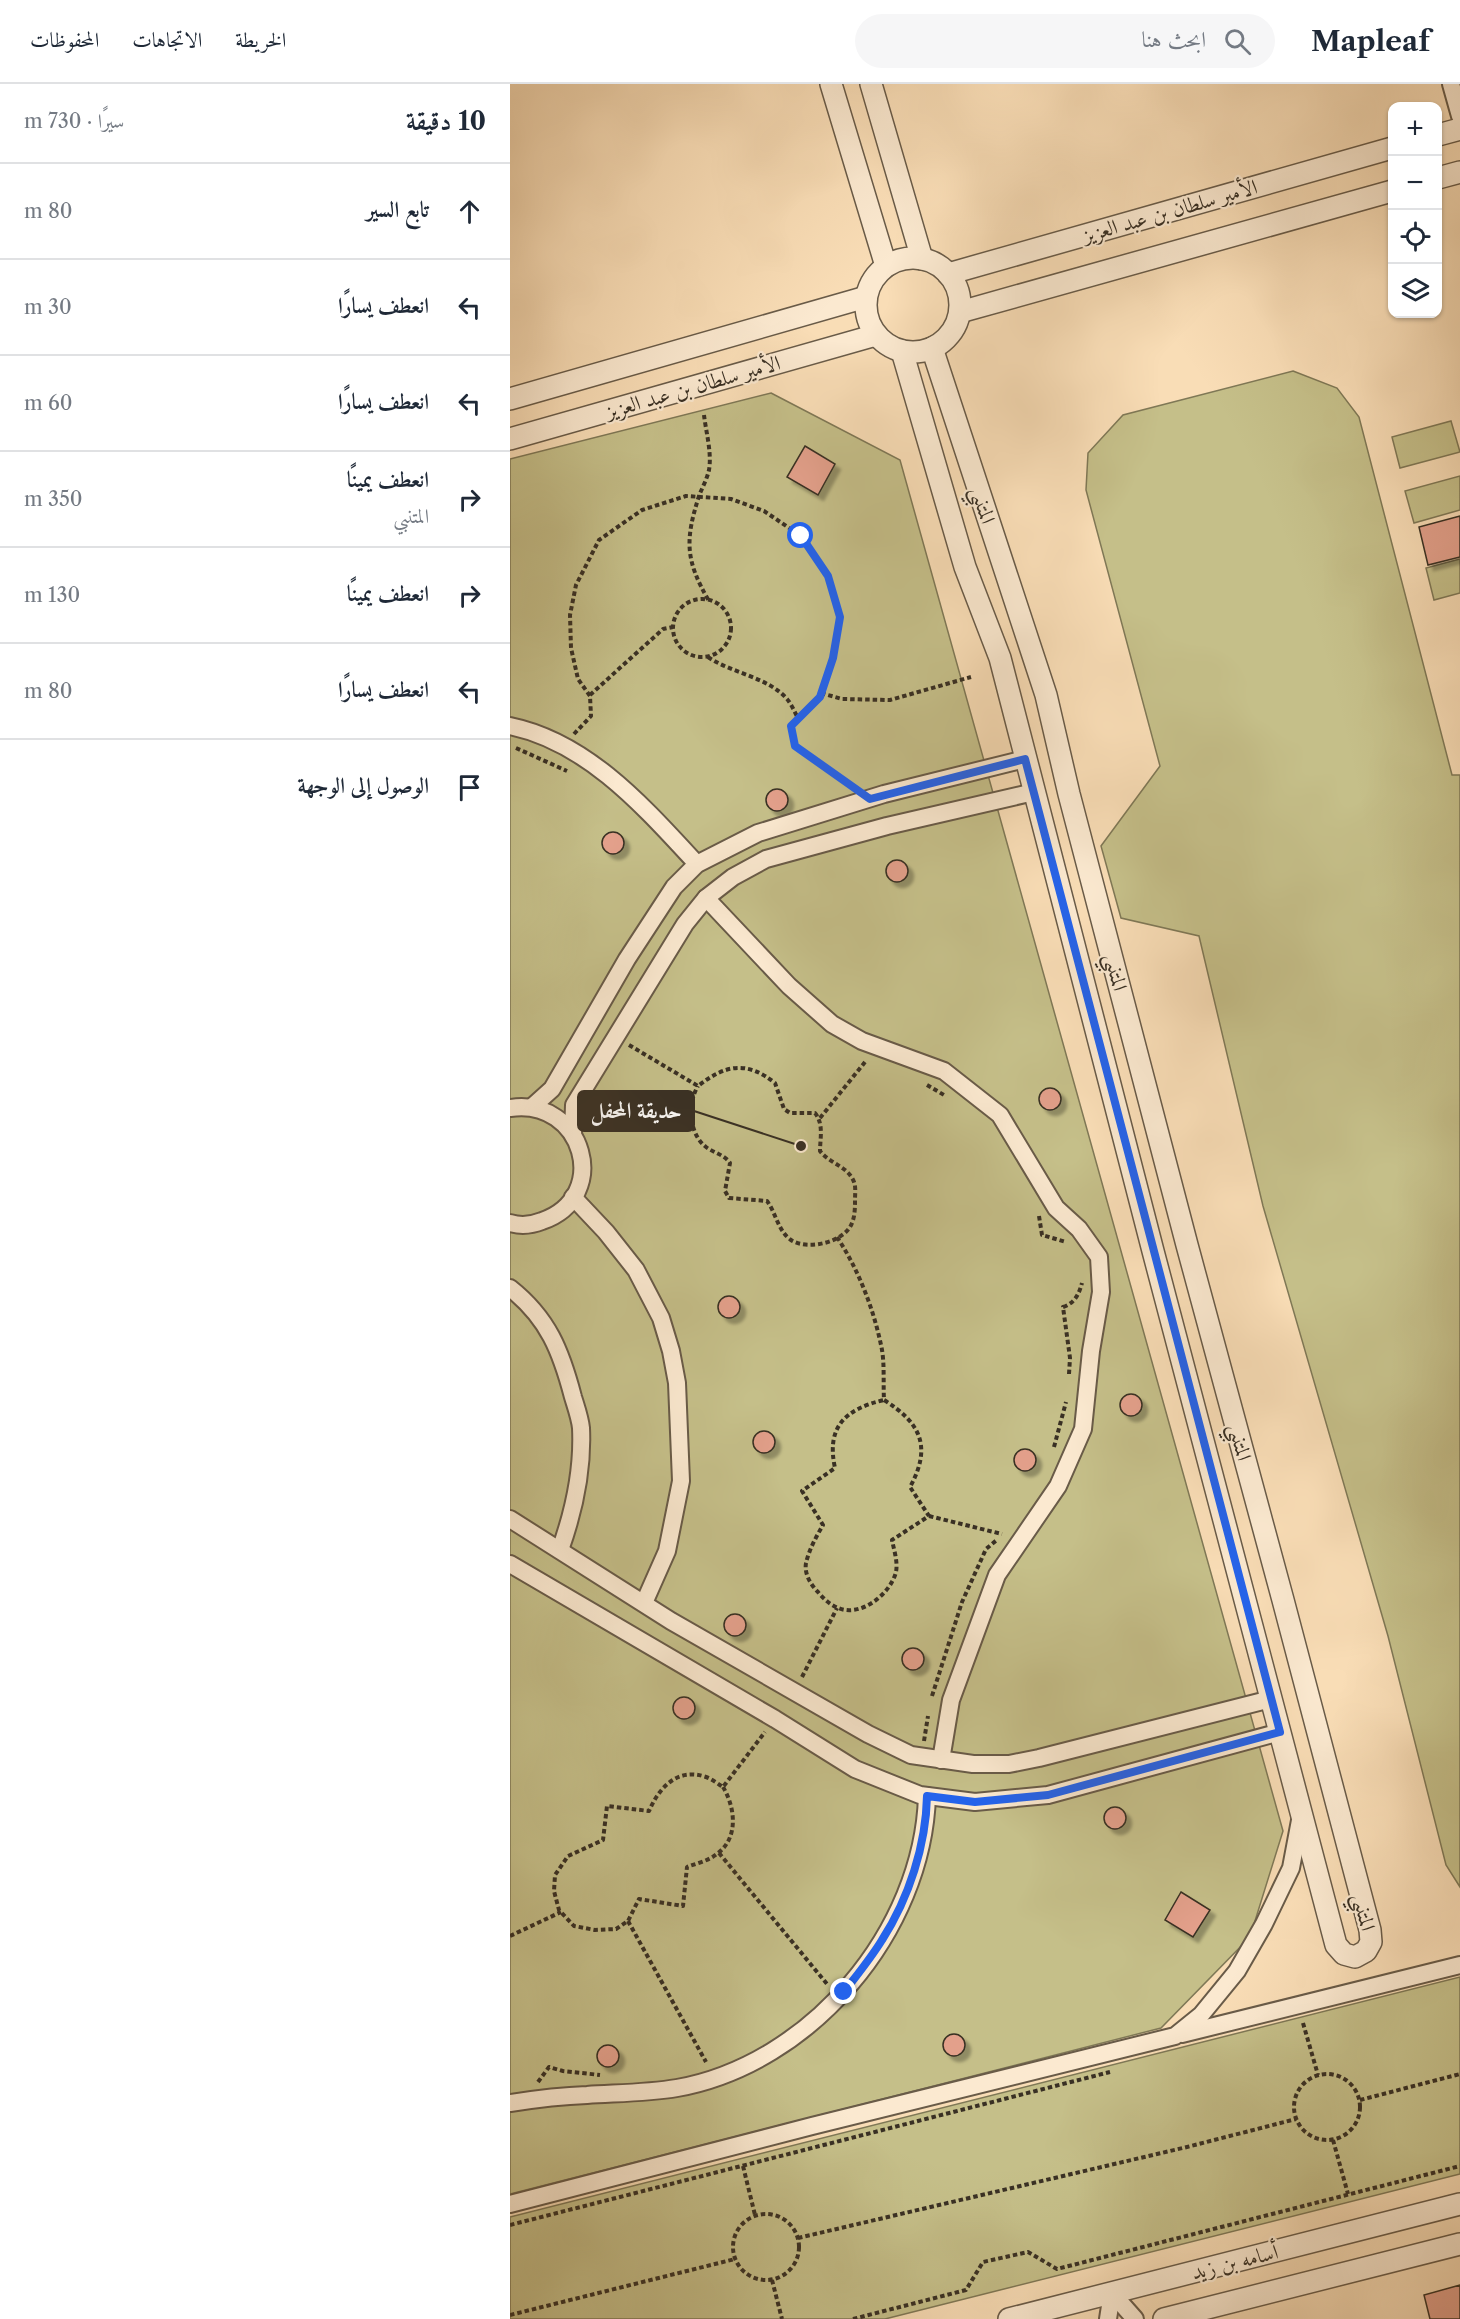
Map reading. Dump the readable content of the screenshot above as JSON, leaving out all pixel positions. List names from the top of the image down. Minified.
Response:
{"streets":{"street":["الأمير سلطان بن عبد العزيز","المتنبي","أسامه بن زيد"]},"crossings":[["الأمير سلطان بن عبد العزيز","المتنبي"]],"places":["حديقة المحفل"],"page":{"header":"Mapleaf","search":"ابحث هنا","nav":["الخريطة","الاتجاهات","المحفوظات"],"heading":["10 دقيقة","سيرًا · 730 m"],"map_buttons":["+","−"],"list":[["تابع السير","80 m"],["انعطف يسارًا","30 m"],["انعطف يسارًا","60 m"],["انعطف يمينًا","المتنبي","350 m"],["انعطف يمينًا","130 m"],["انعطف يسارًا","80 m"],"الوصول إلى الوجهة"]}}
